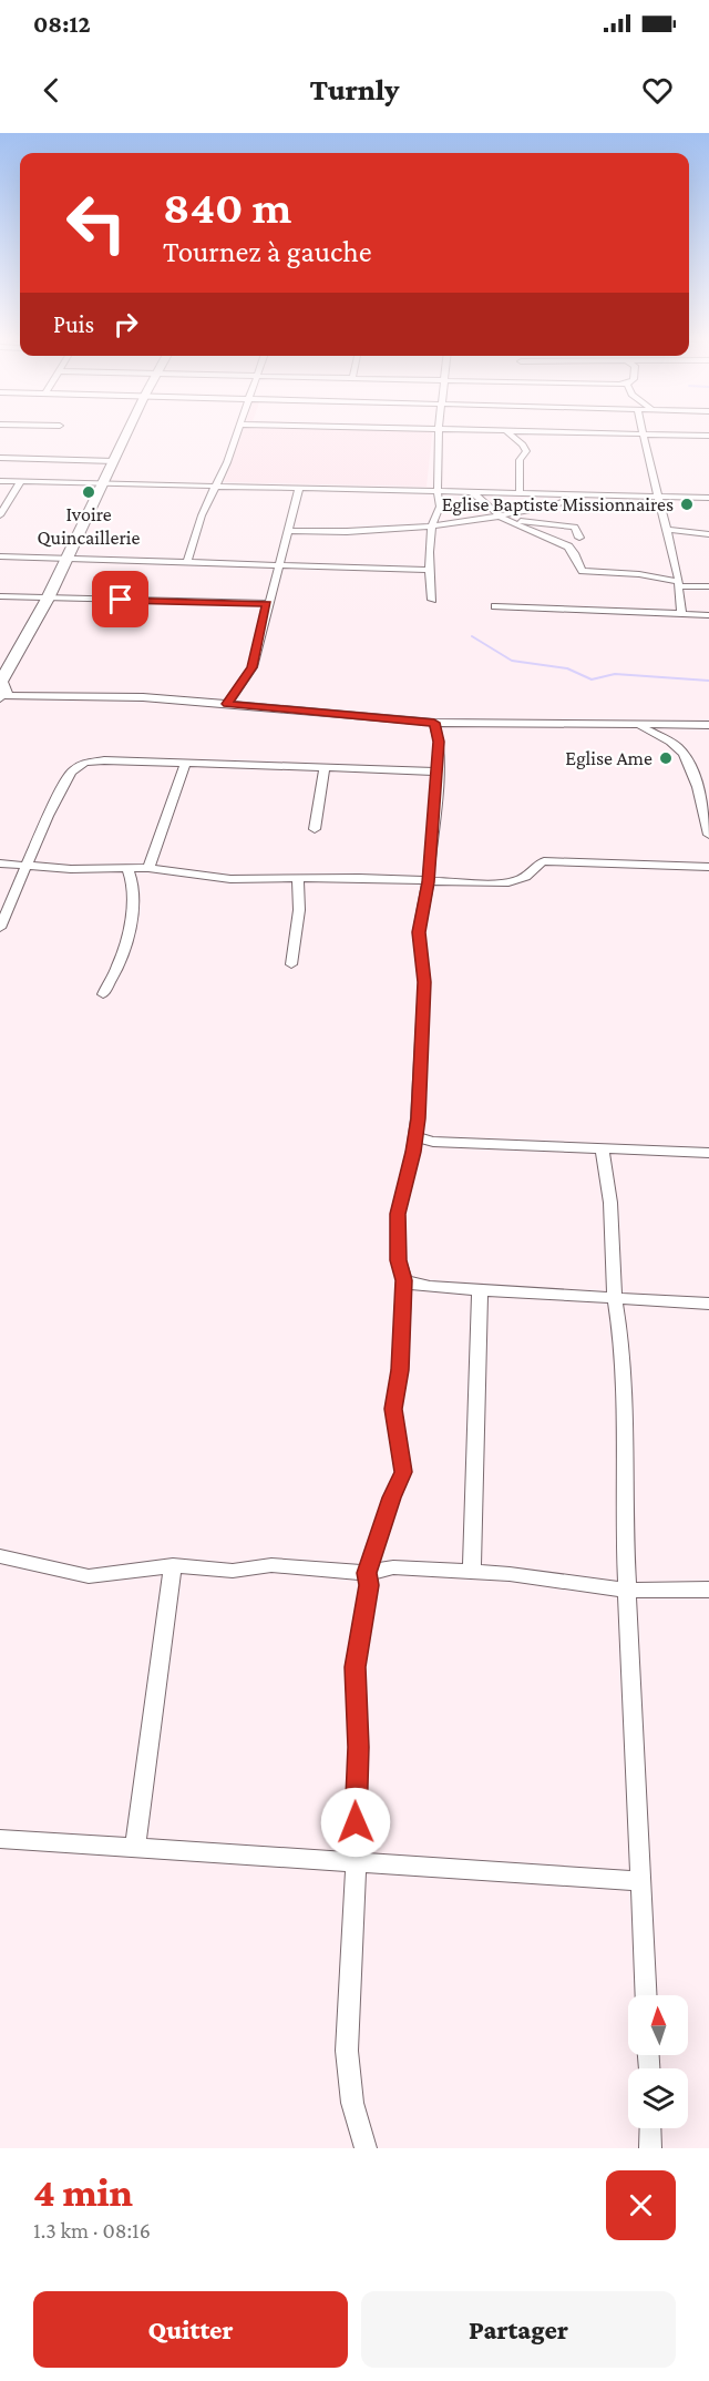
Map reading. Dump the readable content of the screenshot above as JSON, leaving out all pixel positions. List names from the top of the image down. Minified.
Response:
{"places":["Ivoire Quincaillerie","Eglise Baptiste Missionnaires","Eglise Ame"],"north":"top","page":{"status":"08:12","header":"Turnly","turn":["840 m","Tournez à gauche"],"then":"Puis","heading":["4 min","1.3 km · 08:16"],"buttons":["Quitter","Partager"]}}
